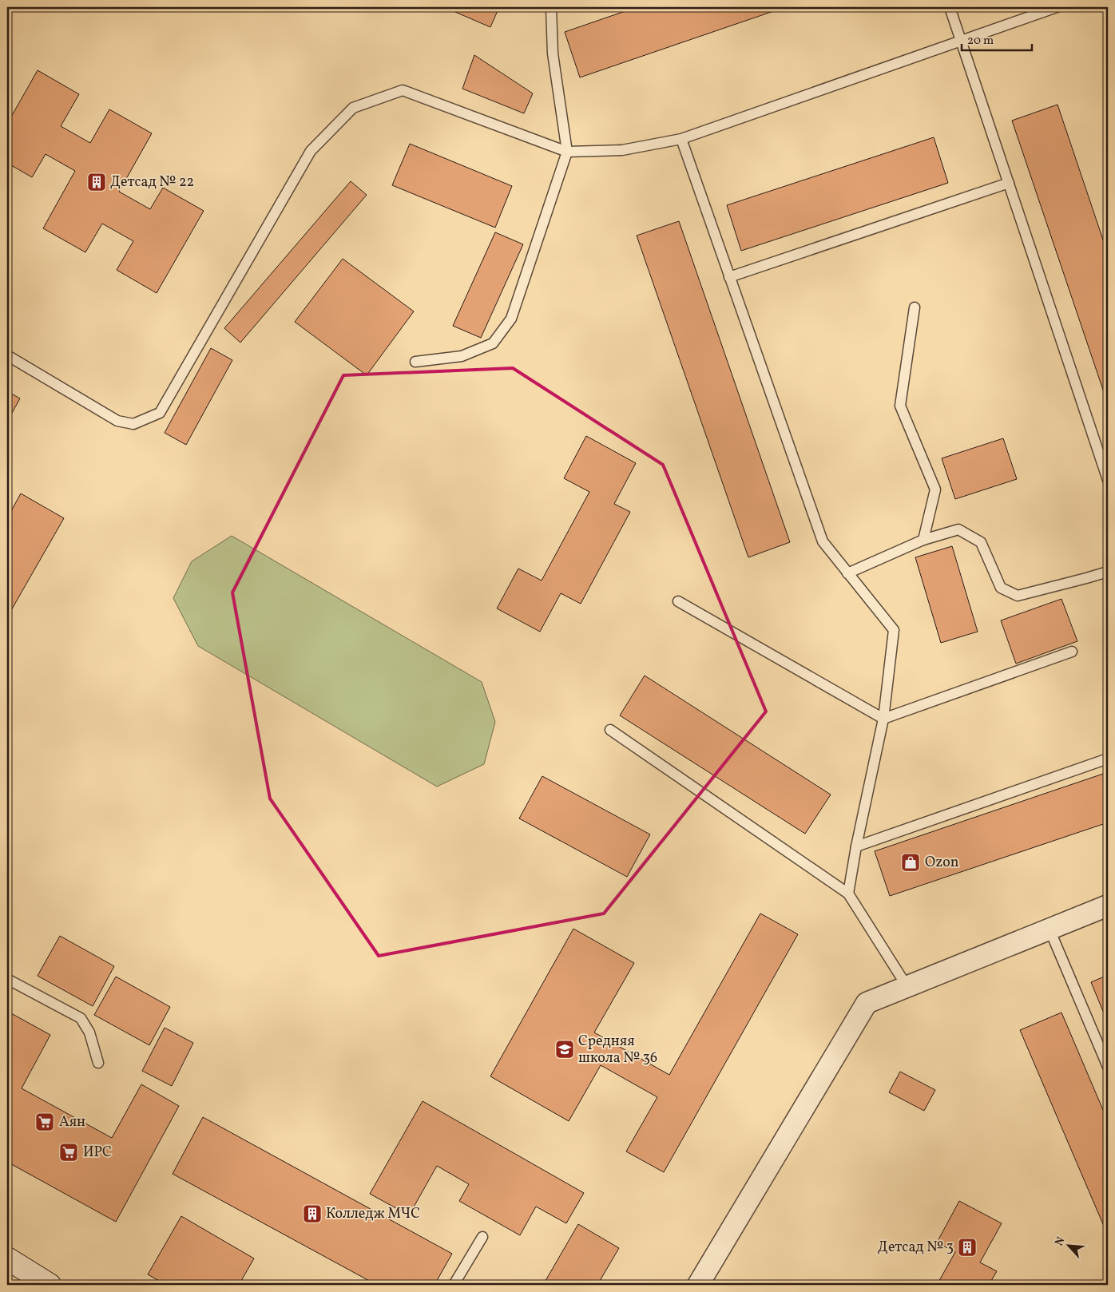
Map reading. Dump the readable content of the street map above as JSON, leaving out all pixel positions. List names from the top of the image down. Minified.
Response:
{"places":{"building":["Детсад № 22","Колледж МЧС","Детсад № 3"],"shop":["Ozon"],"school or university":["Средняя школа № 36"],"supermarket":["Аян","ИРС"]},"scale_bar":"20 m","north":"top left"}
